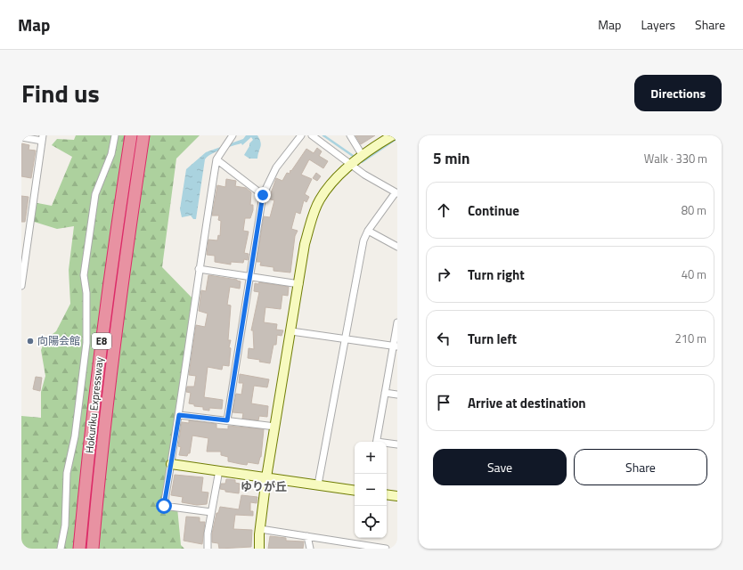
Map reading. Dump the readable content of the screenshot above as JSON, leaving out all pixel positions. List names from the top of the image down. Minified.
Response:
{"streets":{"highway":["E8","Hokuriku Expressway"]},"districts":["ゆりが丘"],"places":["向陽会館"],"page":{"header":"Map","nav":["Map","Layers","Share"],"title":"Find us","buttons":["Directions",["Save","Share"]],"heading":["5 min","Walk · 330 m"],"list":[["Continue","80 m"],["Turn right","40 m"],["Turn left","210 m"],"Arrive at destination"],"map_buttons":["+","−"]}}
